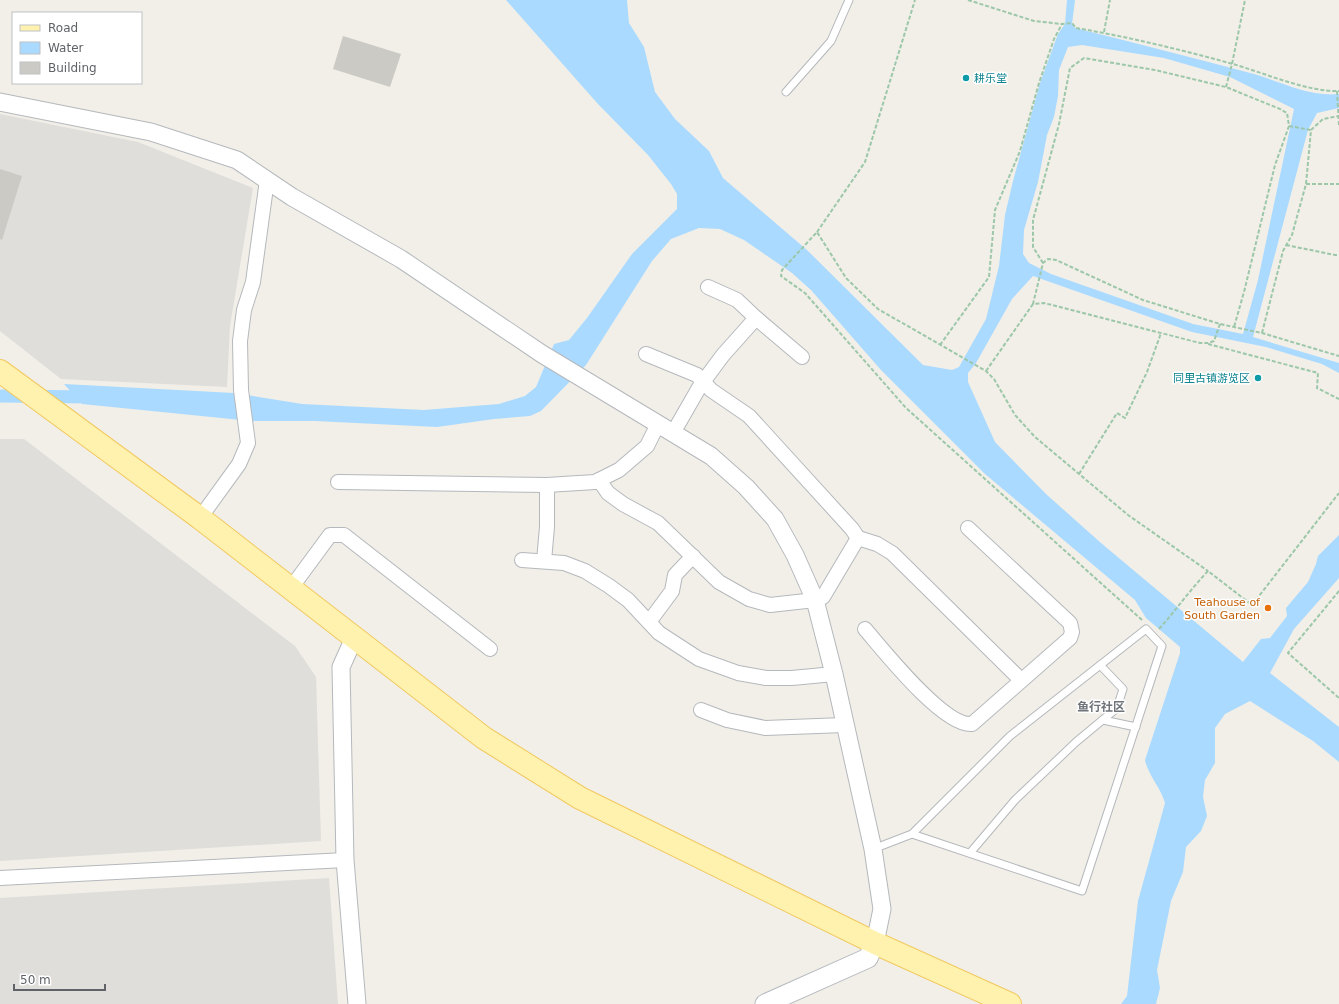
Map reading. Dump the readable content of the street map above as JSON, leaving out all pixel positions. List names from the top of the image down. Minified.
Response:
{"districts":["鱼行社区"],"places":["耕乐堂","同里古镇游览区","Teahouse of South Garden"],"legend":["Road","Water","Building"],"scale_bar":"50 m"}
